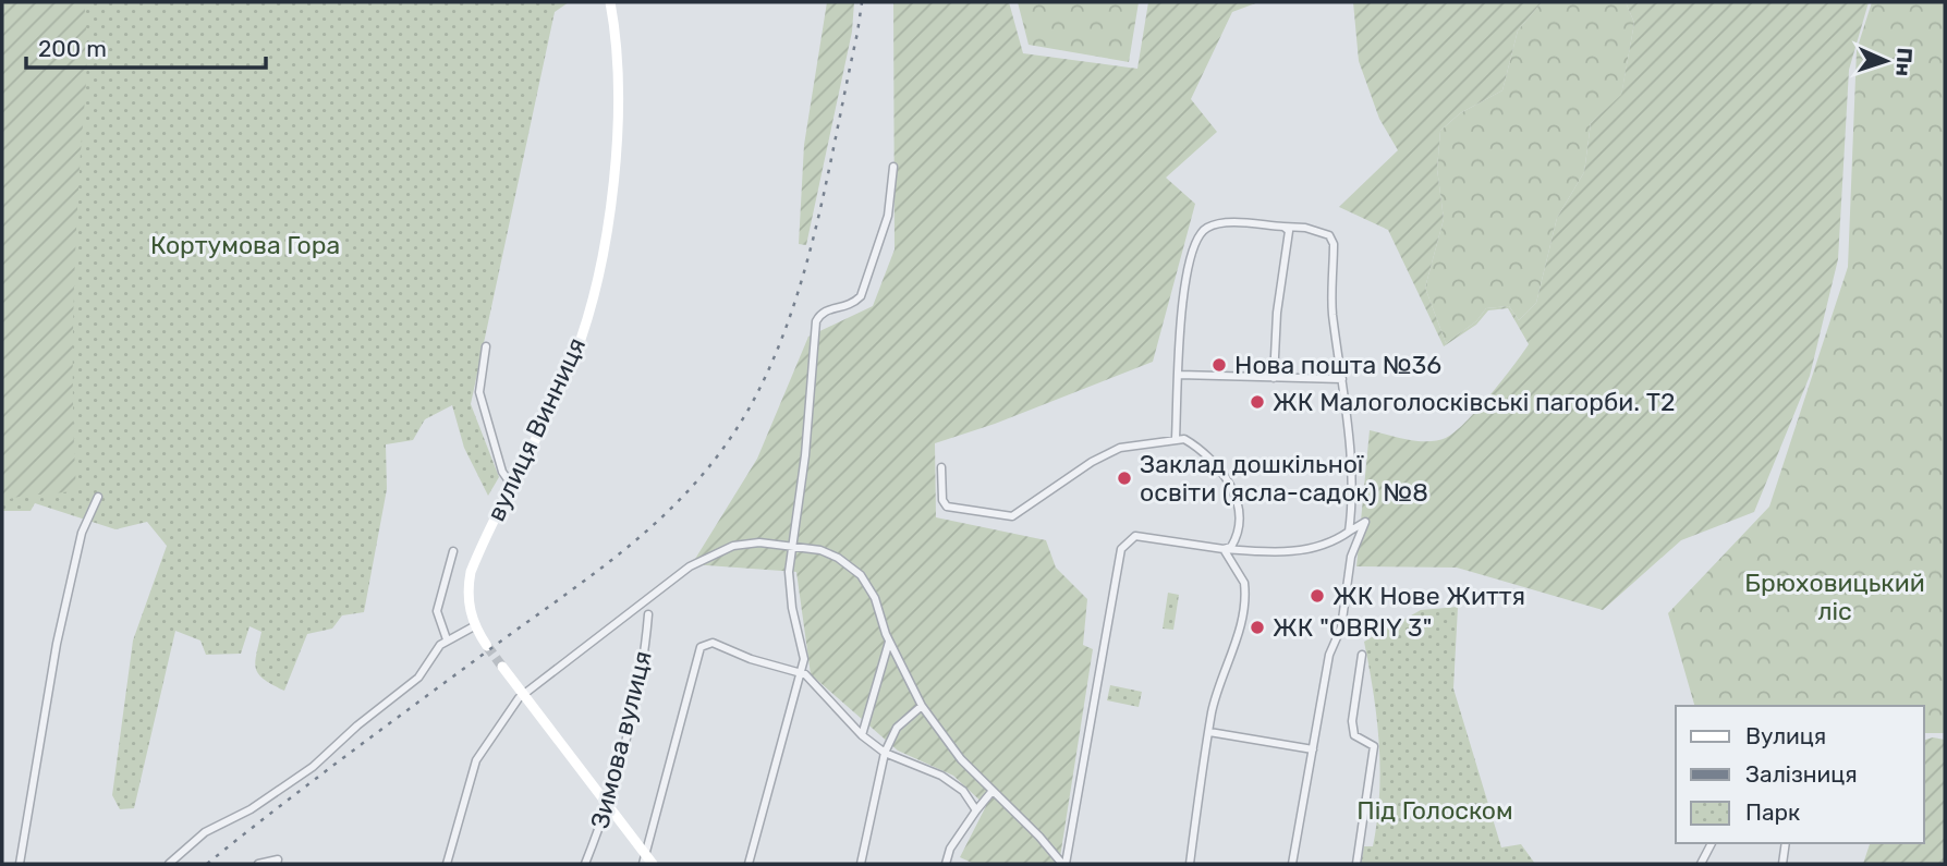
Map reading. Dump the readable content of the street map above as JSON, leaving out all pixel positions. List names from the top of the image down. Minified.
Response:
{"streets":{"main road":["вулиця Винниця"],"street":["Зимова вулиця"]},"parks":["Кортумова Гора","Брюховицький ліс","Під Голоском"],"places":["Нова пошта №36","ЖК Малоголосківські пагорби. Т2","Заклад дошкільної освіти (ясла-садок) №8","ЖК Нове Життя","ЖК \"OBRIY 3\""],"legend":["Вулиця","Залізниця","Парк"],"scale_bar":"200 m","north":"right"}
